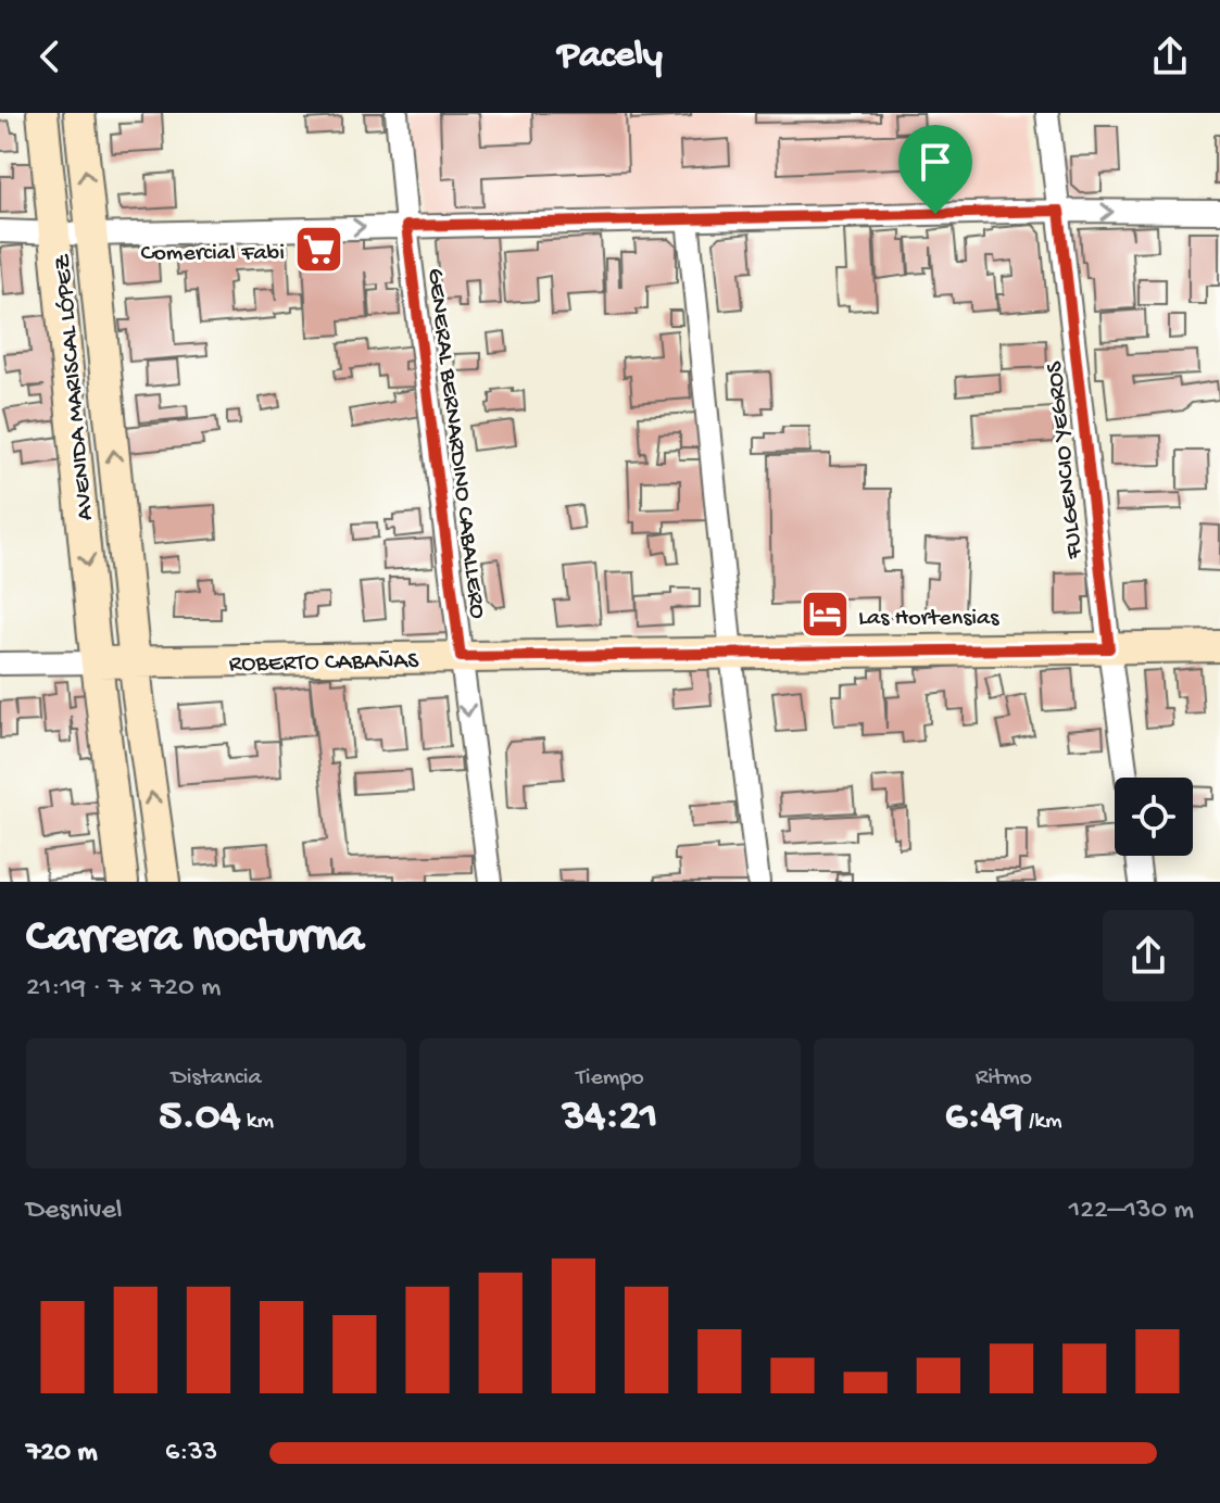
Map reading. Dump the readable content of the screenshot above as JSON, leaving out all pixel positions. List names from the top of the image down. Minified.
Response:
{"streets":{"main road":["AVENIDA MARISCAL LÓPEZ","ROBERTO CABAÑAS"],"street":["GENERAL BERNARDINO CABALLERO","FULGENCIO YEGROS"]},"crossings":[["AVENIDA MARISCAL LÓPEZ","ROBERTO CABAÑAS"],["GENERAL BERNARDINO CABALLERO","ROBERTO CABAÑAS"],["FULGENCIO YEGROS","ROBERTO CABAÑAS"]],"places":{"supermarket":["Comercial Fabi"],"hotel":["Las Hortensias"]},"page":{"header":"Pacely","heading":["Carrera nocturna","21:19 · 7 × 720 m"],"stats":[["Distancia","5.04 km"],["Tiempo","34:21"],["Ritmo","6:49 /km"]],"chart":["Desnivel","122–130 m"],"list":[{"name":"720 m","note":"6:33"}]}}
